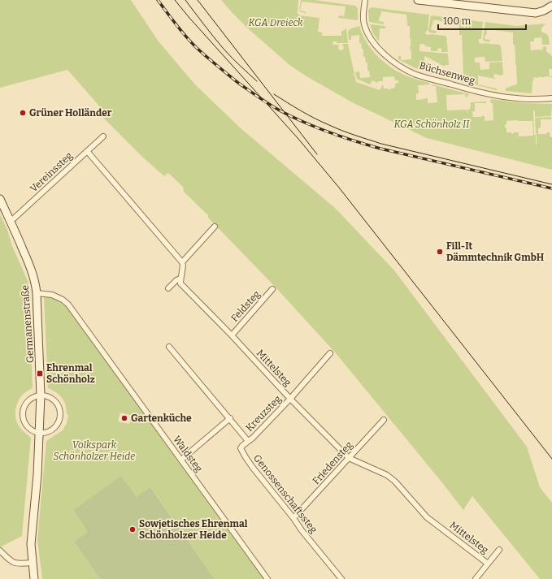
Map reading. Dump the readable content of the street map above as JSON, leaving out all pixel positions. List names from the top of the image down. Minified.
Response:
{"streets":{"main road":["Germanenstraße"],"street":["Büchsenweg","Vereinssteg","Feldsteg","Mittelsteg","Kreuzsteg","Waldsteg","Friedensteg","Genossenschaftssteg"]},"crossings":[["Vereinssteg","Germanenstraße"],["Feldsteg","Mittelsteg"],["Germanenstraße","Waldsteg"],["Mittelsteg","Kreuzsteg"],["Mittelsteg","Friedensteg"],["Kreuzsteg","Genossenschaftssteg"],["Friedensteg","Genossenschaftssteg"]],"parks":["KGA Dreieck","KGA Schönholz II","Volkspark Schönholzer Heide"],"places":{"other":["Grüner Holländer","Fill-It Dämmtechnik GmbH","Gartenküche","Sowjetisches Ehrenmal Schönholzer Heide"],"transit":["Ehrenmal Schönholz"]},"scale_bar":"100 m"}
